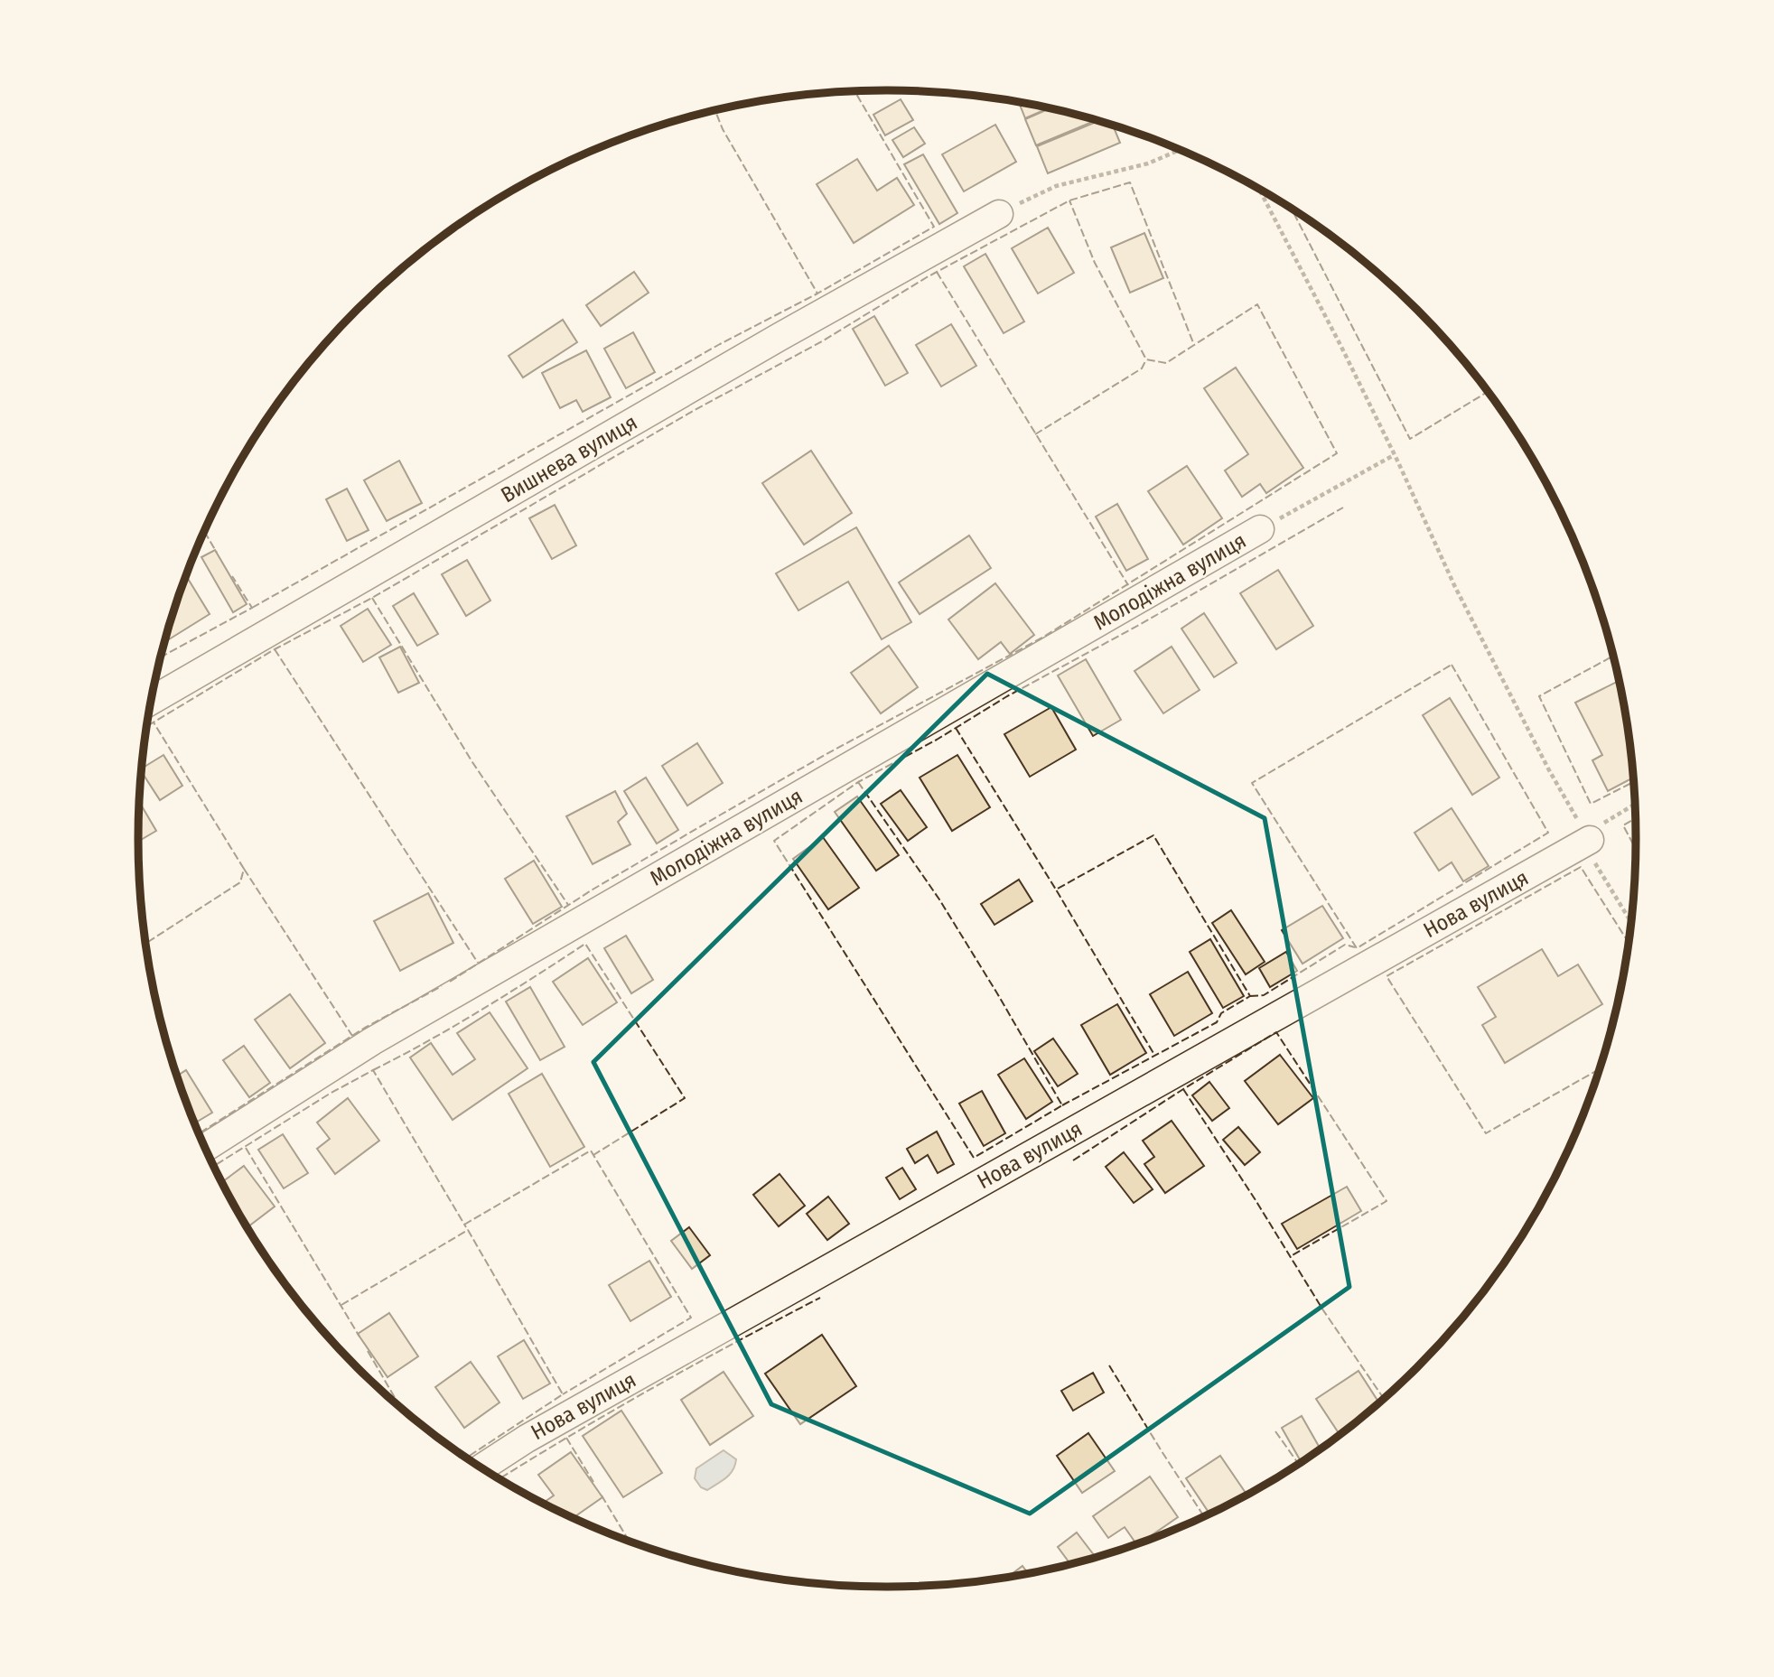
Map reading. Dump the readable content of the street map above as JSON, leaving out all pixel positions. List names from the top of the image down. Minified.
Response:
{"streets":{"street":["Вишнева вулиця","Молодіжна вулиця","Нова вулиця"]}}
